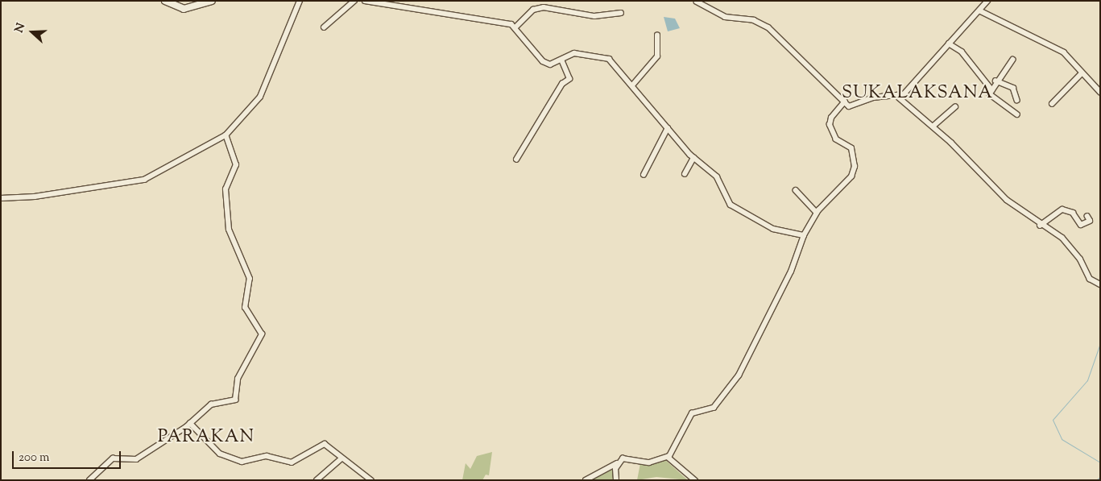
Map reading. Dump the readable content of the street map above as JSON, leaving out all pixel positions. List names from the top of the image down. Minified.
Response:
{"districts":["SUKALAKSANA","PARAKAN"],"scale_bar":"200 m","north":"left"}
